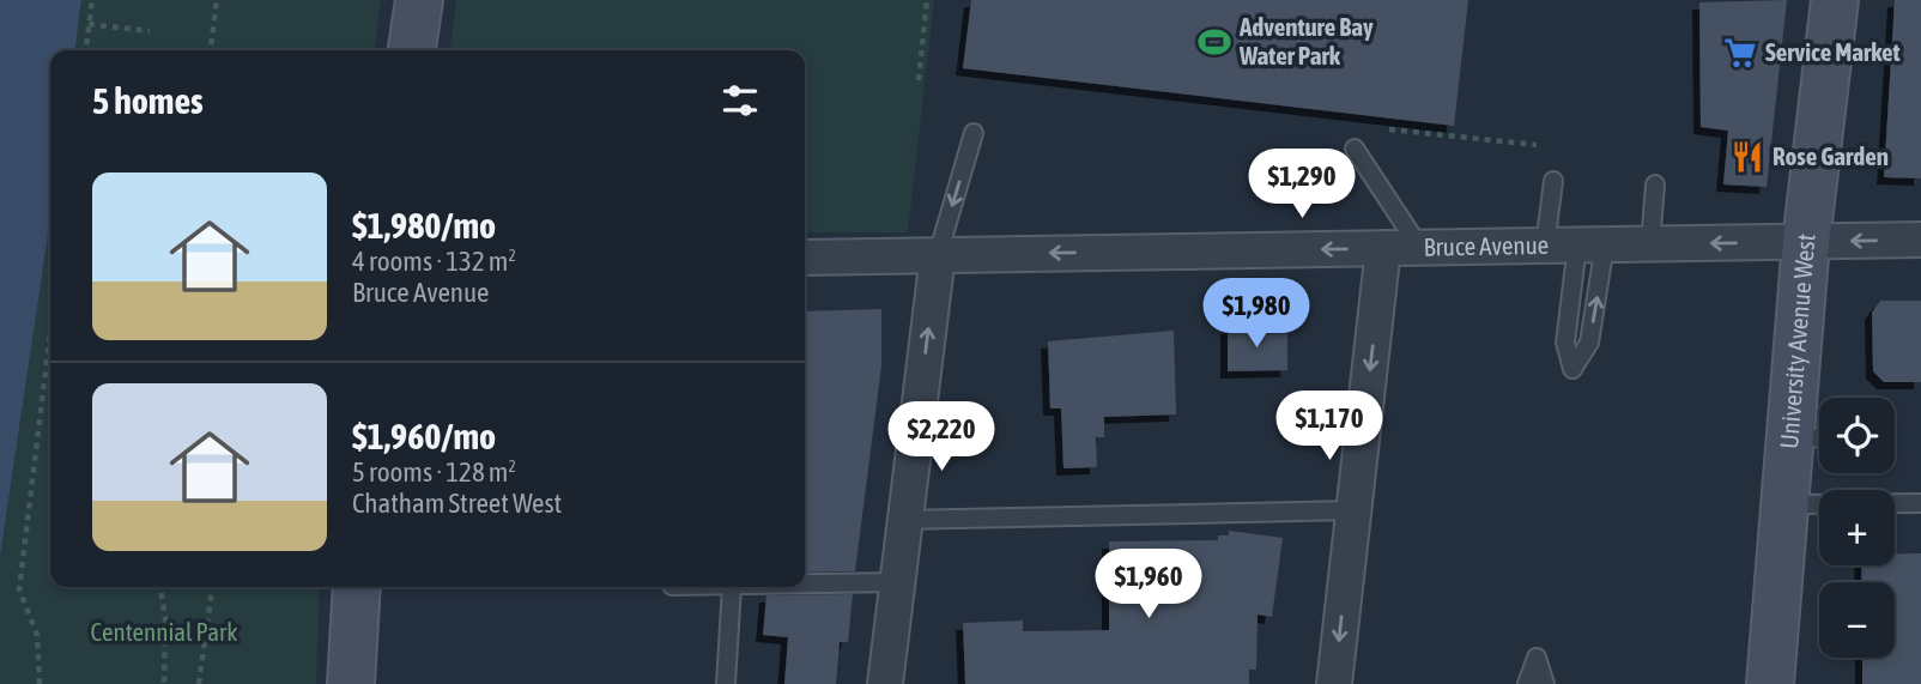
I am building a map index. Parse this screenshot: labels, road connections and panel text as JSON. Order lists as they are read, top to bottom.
{
  "streets": {
    "main road": ["University Avenue West"],
    "street": ["Bruce Avenue"]
  },
  "crossings": [
    ["Bruce Avenue", "University Avenue West"]
  ],
  "one_way": ["Bruce Avenue"],
  "parks": ["Centennial Park"],
  "places": {
    "sports": ["Adventure Bay Water Park"],
    "supermarket": ["Service Market"],
    "restaurant": ["Rose Garden"]
  },
  "page": {
    "heading": "5 homes",
    "price": [
      "$1,290",
      "$1,980",
      "$1,170",
      "$2,220",
      "$1,960"
    ],
    "list": [
      {
        "name": "$1,980/mo",
        "note": "4 rooms · 132 m² · Bruce Avenue"
      },
      {
        "name": "$1,960/mo",
        "note": "5 rooms · 128 m² · Chatham Street West"
      }
    ],
    "map_buttons": ["+", "−"]
  }
}
